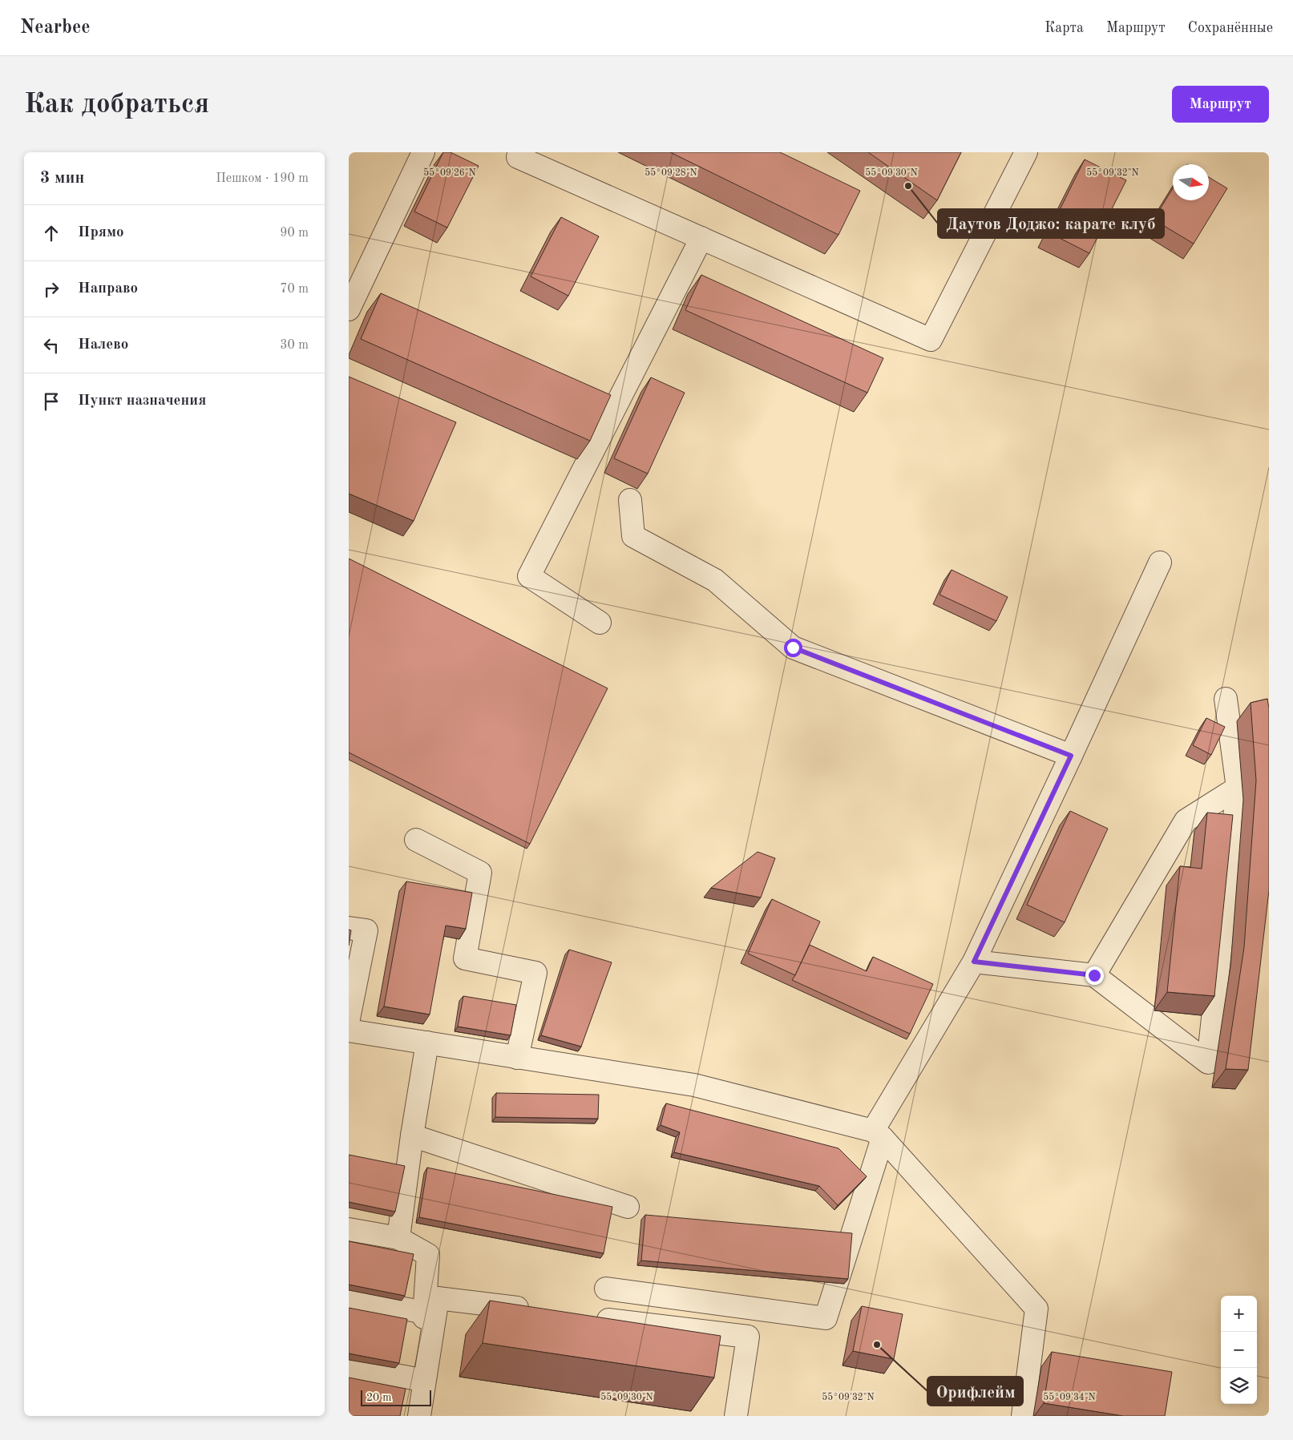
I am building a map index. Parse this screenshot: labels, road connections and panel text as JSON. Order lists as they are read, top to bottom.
{
  "places": ["Даутов Доджо: карате клуб", "Орифлейм"],
  "scale_bar": "20 m",
  "north": "right",
  "page": {
    "header": "Nearbee",
    "nav": ["Карта", "Маршрут", "Сохранённые"],
    "buttons": "Маршрут",
    "title": "Как добраться",
    "heading": ["3 мин", "Пешком · 190 m"],
    "list": [
      ["Прямо", "90 m"],
      ["Направо", "70 m"],
      ["Налево", "30 m"],
      "Пункт назначения"
    ],
    "map_buttons": ["+", "−"],
    "scale": "20 m"
  },
  "coordinates": [
    "55°09'26\"N",
    "55°09'28\"N",
    "55°09'30\"N",
    "55°09'32\"N",
    "55°09'34\"N"
  ]
}
